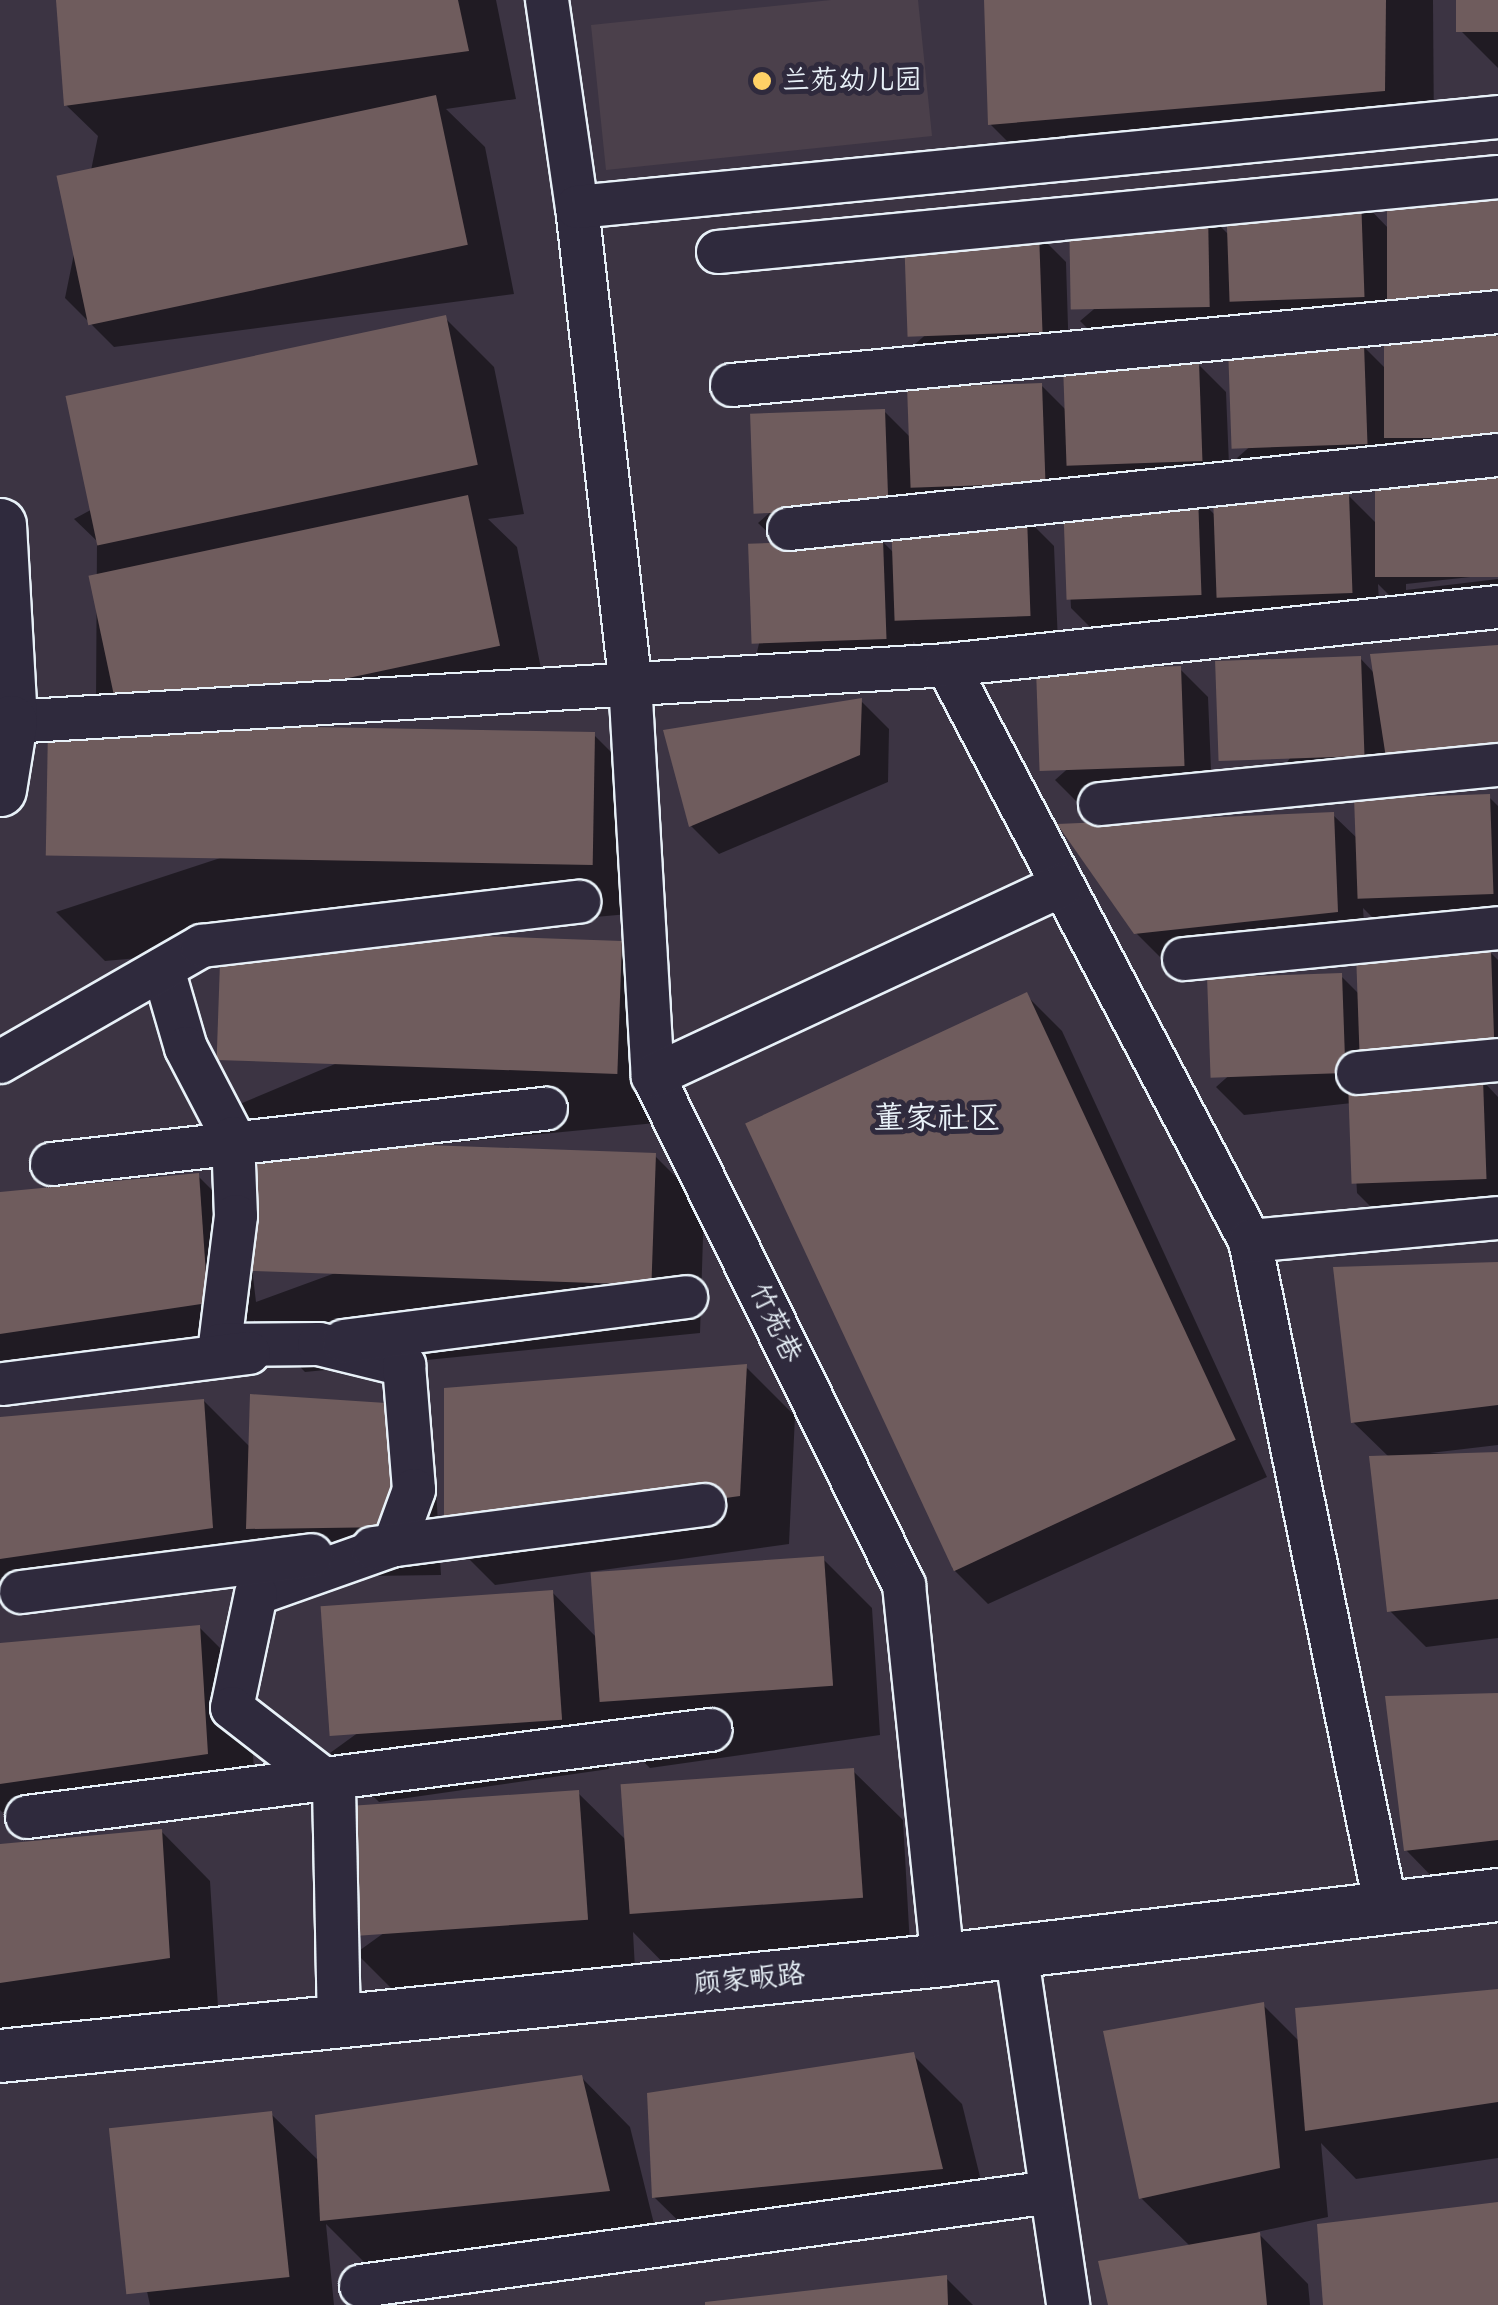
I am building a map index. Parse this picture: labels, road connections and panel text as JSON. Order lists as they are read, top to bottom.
{
  "streets": {
    "street": ["竹苑巷", "顾家畈路"]
  },
  "crossings": [
    ["竹苑巷", "顾家畈路"]
  ],
  "districts": ["董家社区"],
  "places": ["兰苑幼儿园"]
}
